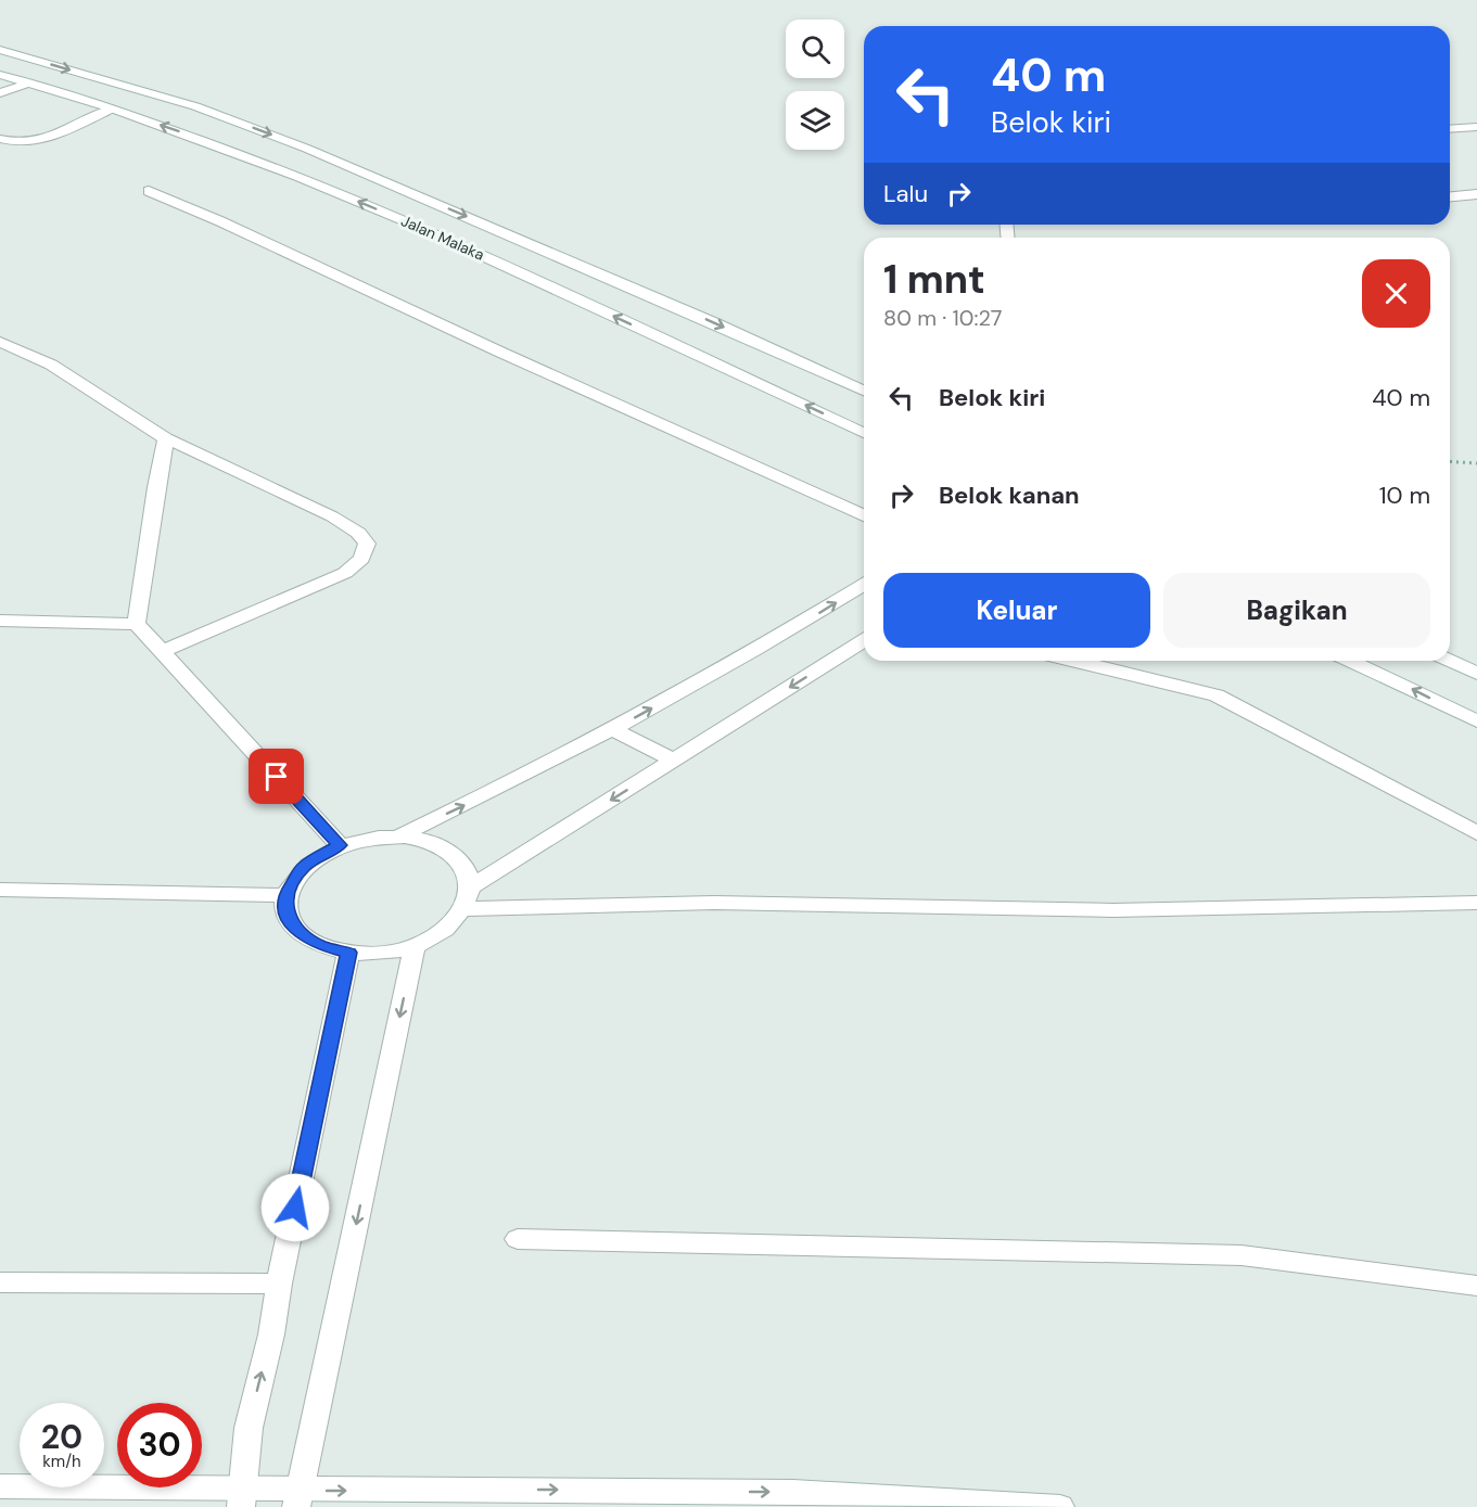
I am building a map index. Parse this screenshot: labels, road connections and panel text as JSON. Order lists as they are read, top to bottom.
{
  "streets": {
    "street": ["Jalan Malaka"]
  },
  "page": {
    "turn": ["40 m", "Belok kiri"],
    "then": "Lalu",
    "heading": ["1 mnt", "80 m · 10:27"],
    "list": [
      {
        "name": "Belok kiri",
        "value": "40 m"
      },
      {
        "name": "Belok kanan",
        "value": "10 m"
      }
    ],
    "buttons": ["Keluar", "Bagikan"],
    "speed": "20 km/h",
    "limit": "30"
  }
}
